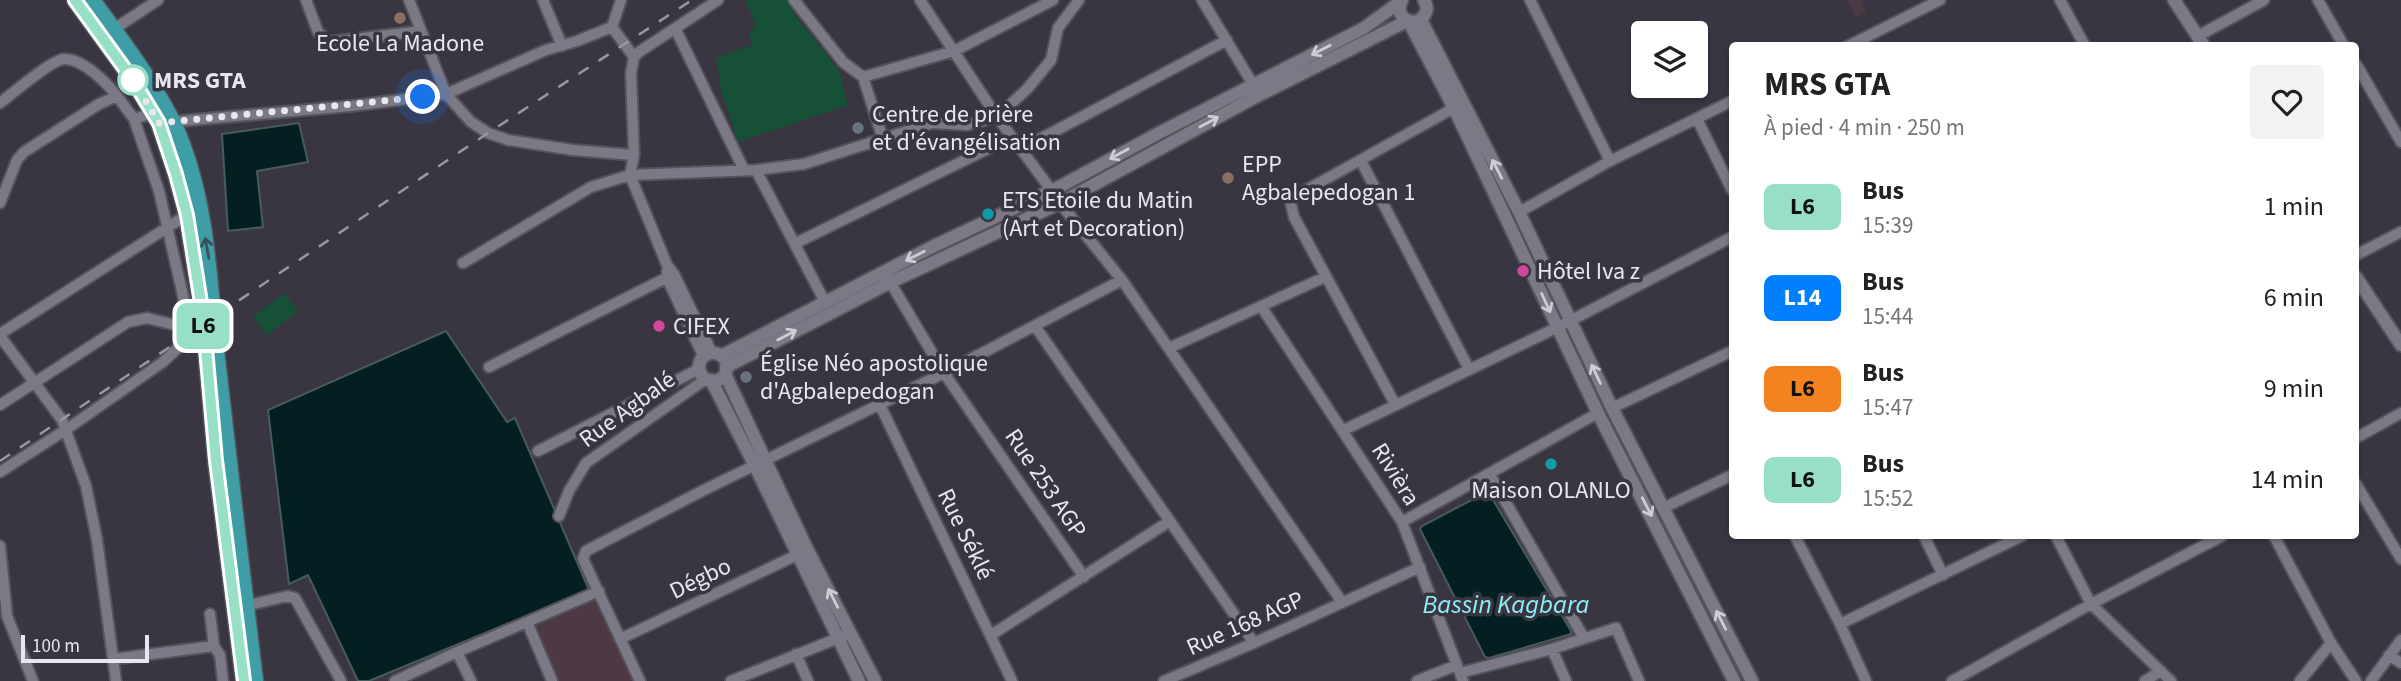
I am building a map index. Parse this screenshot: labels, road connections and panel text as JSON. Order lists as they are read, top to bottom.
{
  "streets": {
    "street": [
      "Rue Agbalé",
      "Rivièra",
      "Rue 253 AGP",
      "Rue Séklé",
      "Dégbo",
      "Rue 168 AGP"
    ]
  },
  "crossings": [
    ["Rivièra", "Rue 168 AGP"]
  ],
  "water": ["Bassin Kagbara"],
  "places": [
    "Ecole La Madone",
    "MRS GTA",
    "Centre de prière et d'évangélisation",
    "EPP Agbalepedogan 1",
    "ETS Etoile du Matin (Art et Decoration)",
    "Hôtel Iva z",
    "CIFEX",
    "Église Néo apostolique d'Agbalepedogan",
    "Maison OLANLO"
  ],
  "lines": ["bus line L6"],
  "scale_bar": "100 m",
  "page": {
    "on_map": "L6",
    "heading": ["MRS GTA", "À pied · 4 min · 250 m"],
    "list": [
      {
        "mark": "L6",
        "name": "Bus",
        "note": "15:39",
        "value": "1 min"
      },
      {
        "mark": "L14",
        "name": "Bus",
        "note": "15:44",
        "value": "6 min"
      },
      {
        "mark": "L6",
        "name": "Bus",
        "note": "15:47",
        "value": "9 min"
      },
      {
        "mark": "L6",
        "name": "Bus",
        "note": "15:52",
        "value": "14 min"
      }
    ],
    "scale": "100 m"
  }
}
